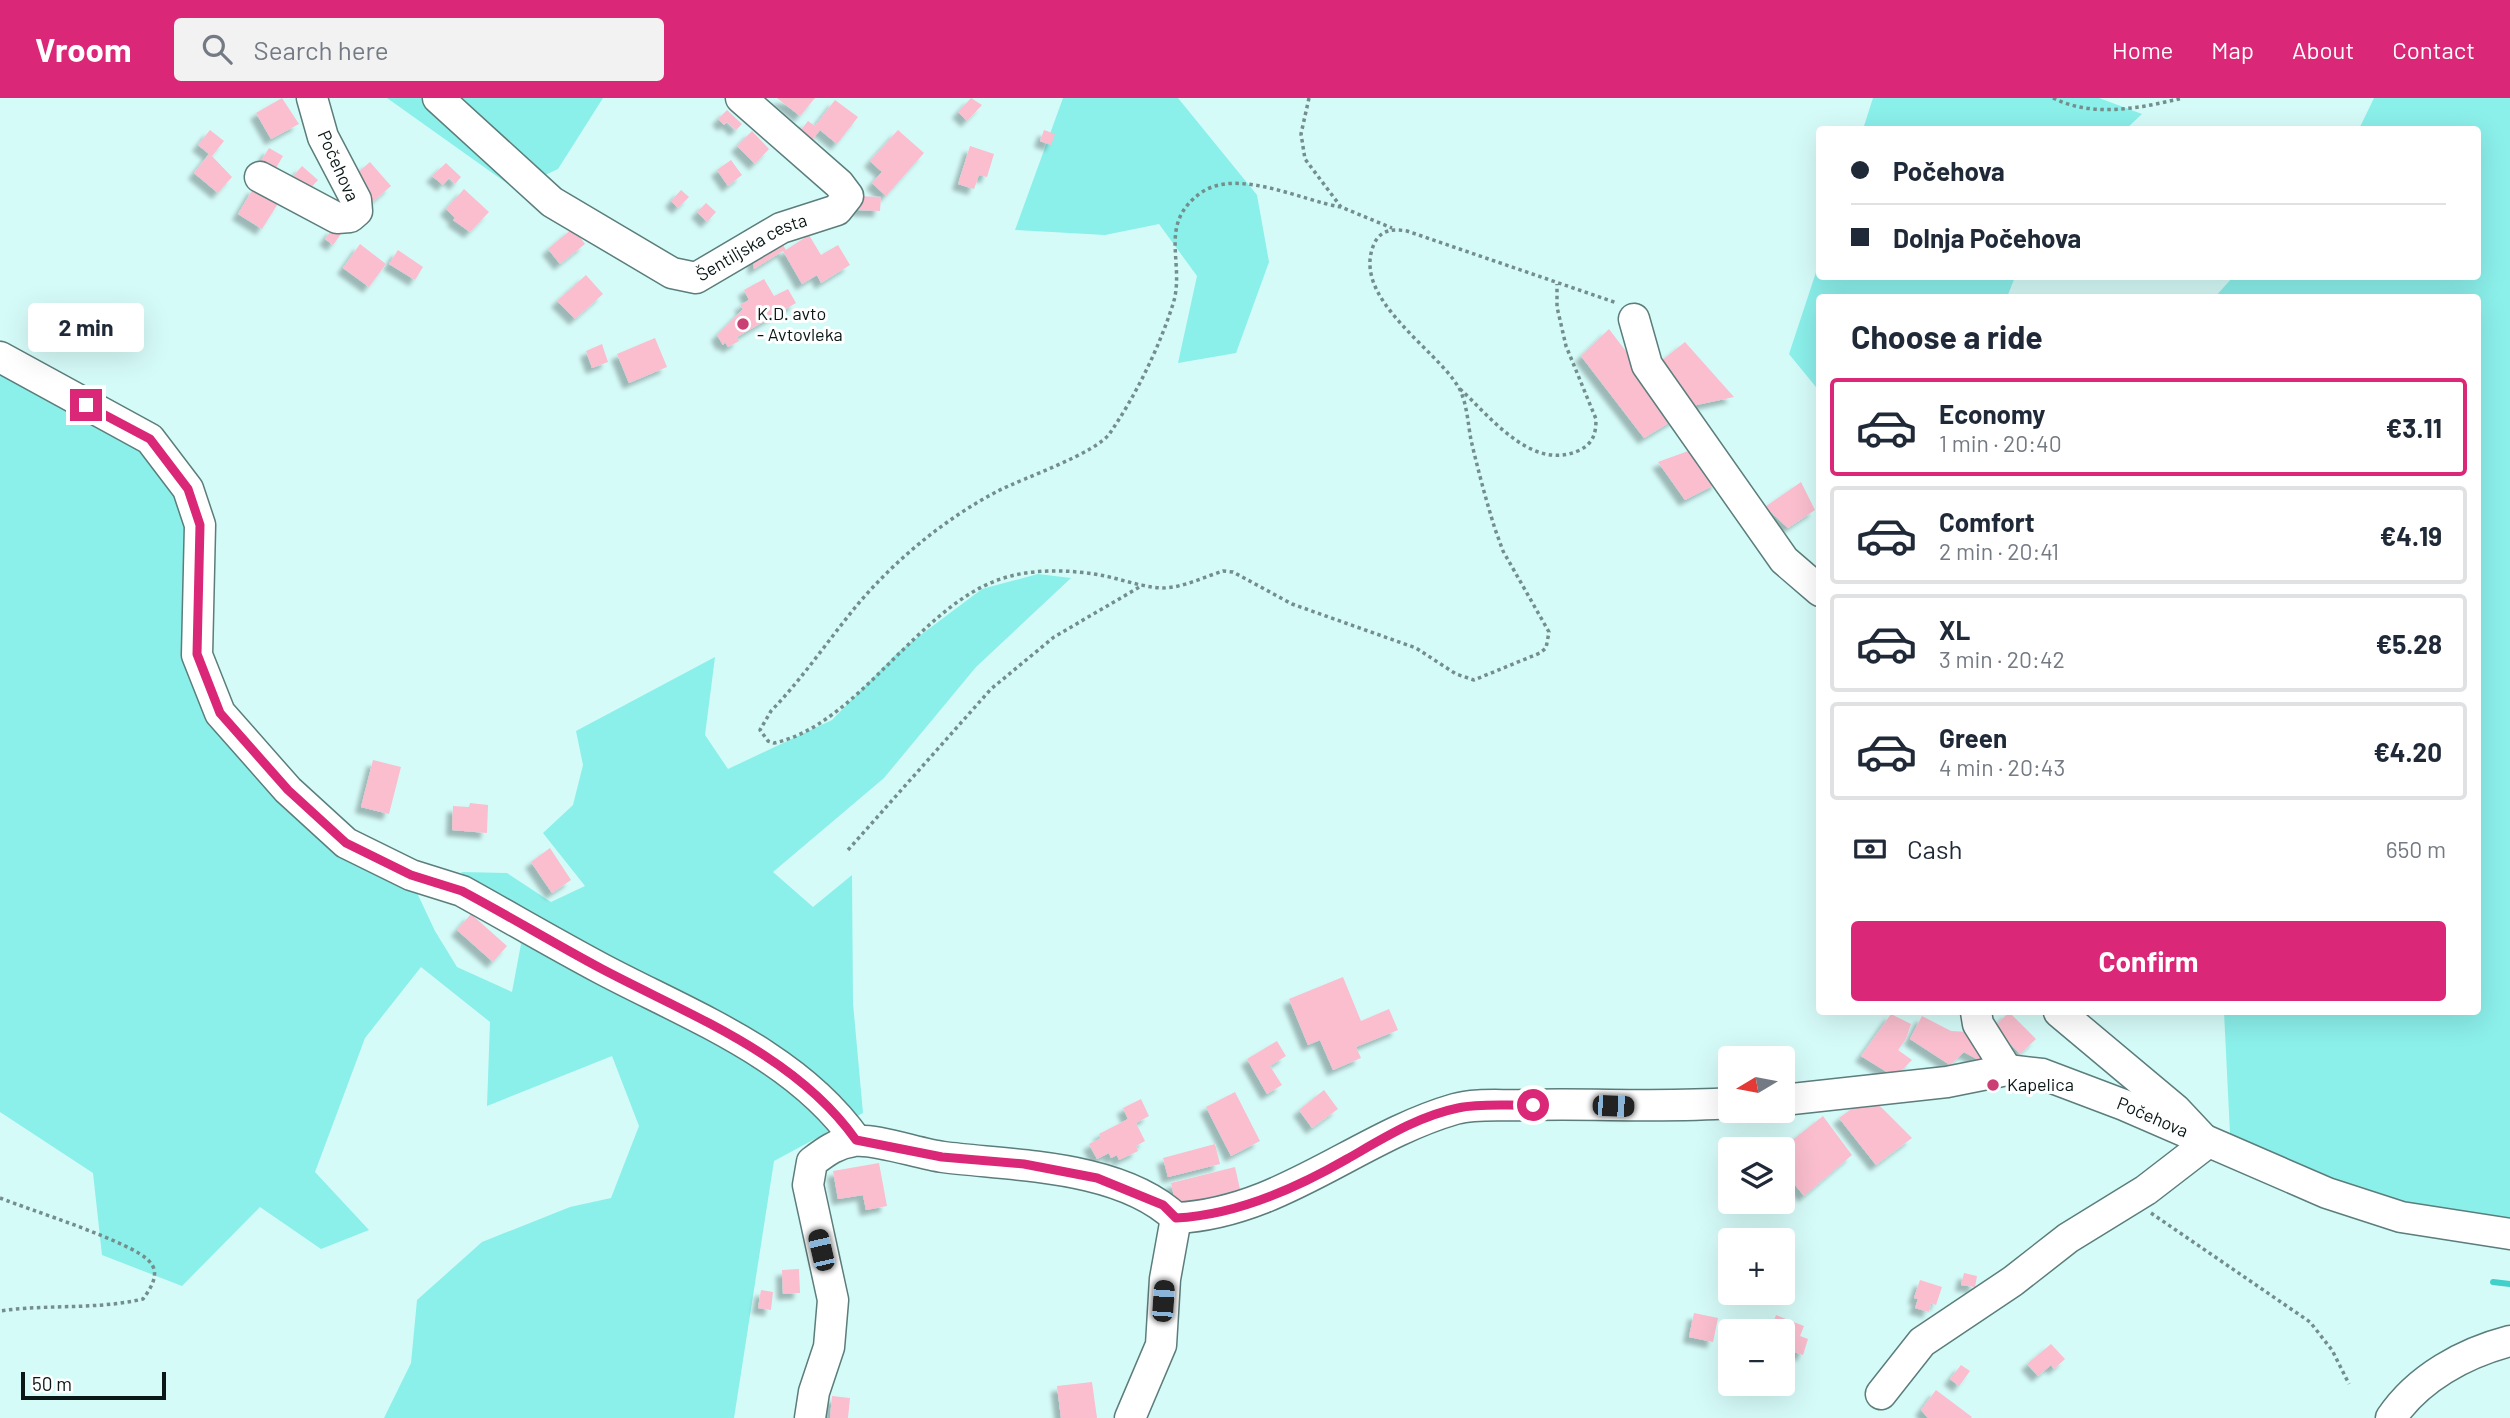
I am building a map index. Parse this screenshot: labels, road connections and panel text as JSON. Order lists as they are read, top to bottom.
{
  "streets": {
    "street": ["Počehova", "Šentiljska cesta"]
  },
  "places": ["K.D. avto - Avtovleka", "Kapelica"],
  "scale_bar": "50 m",
  "north": "left",
  "page": {
    "header": "Vroom",
    "search": "Search here",
    "nav": [
      "Home",
      "Map",
      "About",
      "Contact"
    ],
    "banner": ["Počehova", "Dolnja Počehova"],
    "heading": "Choose a ride",
    "bubble": "2 min",
    "list": [
      {
        "name": "Economy",
        "note": "1 min · 20:40",
        "value": "€3.11"
      },
      {
        "name": "Comfort",
        "note": "2 min · 20:41",
        "value": "€4.19"
      },
      {
        "name": "XL",
        "note": "3 min · 20:42",
        "value": "€5.28"
      },
      {
        "name": "Green",
        "note": "4 min · 20:43",
        "value": "€4.20"
      }
    ],
    "pay": ["Cash", "650 m"],
    "buttons": "Confirm",
    "map_buttons": ["+", "−"],
    "scale": "50 m"
  }
}
